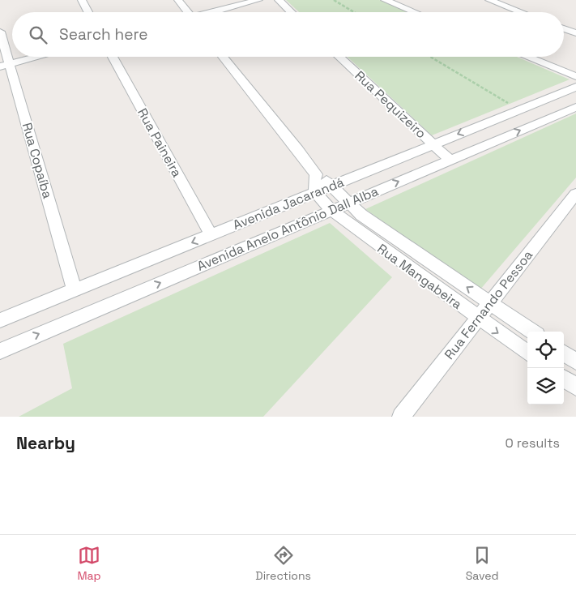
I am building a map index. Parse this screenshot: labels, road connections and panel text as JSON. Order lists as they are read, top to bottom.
{
  "streets": {
    "street": [
      "Rua Pequizeiro",
      "Rua Paineira",
      "Rua Copaíba",
      "Avenida Jacarandá",
      "Avenida Anelo Antônio Dall Alba",
      "Rua Mangabeira",
      "Rua Fernando Pessoa"
    ]
  },
  "crossings": [
    ["Rua Pequizeiro", "Avenida Jacarandá"],
    ["Rua Pequizeiro", "Avenida Anelo Antônio Dall Alba"],
    ["Rua Paineira", "Avenida Jacarandá"],
    ["Rua Copaíba", "Avenida Jacarandá"],
    ["Avenida Jacarandá", "Rua Mangabeira"],
    ["Avenida Anelo Antônio Dall Alba", "Rua Mangabeira"],
    ["Rua Mangabeira", "Rua Fernando Pessoa"]
  ],
  "one_way": ["Avenida Jacarandá", "Avenida Anelo Antônio Dall Alba"],
  "page": {
    "search": "Search here",
    "heading": ["Nearby", "0 results"],
    "nav": ["Map", "Directions", "Saved"]
  }
}
